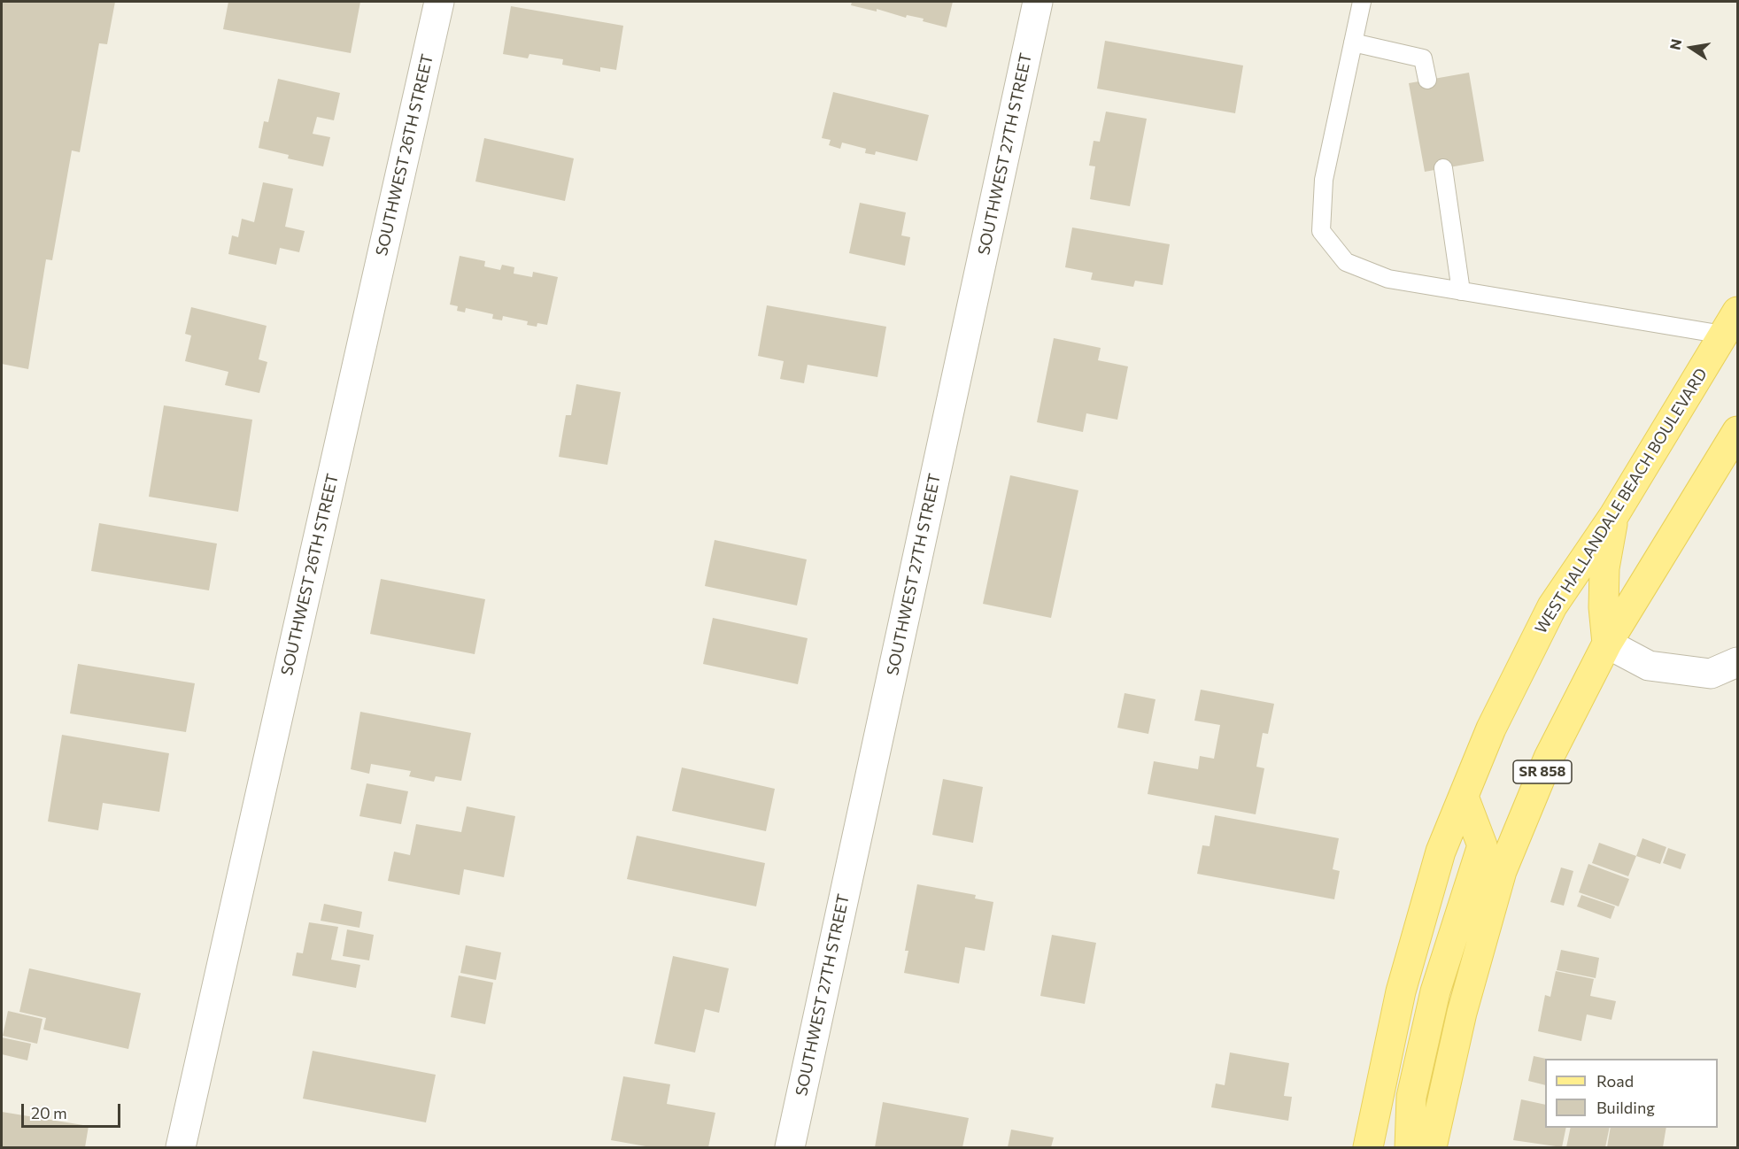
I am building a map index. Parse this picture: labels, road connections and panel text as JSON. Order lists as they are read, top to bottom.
{
  "streets": {
    "main road": ["WEST HALLANDALE BEACH BOULEVARD", "SR 858"],
    "street": ["SOUTHWEST 27TH STREET", "SOUTHWEST 26TH STREET"]
  },
  "legend": ["Road", "Building"],
  "scale_bar": "20 m",
  "north": "left"
}
